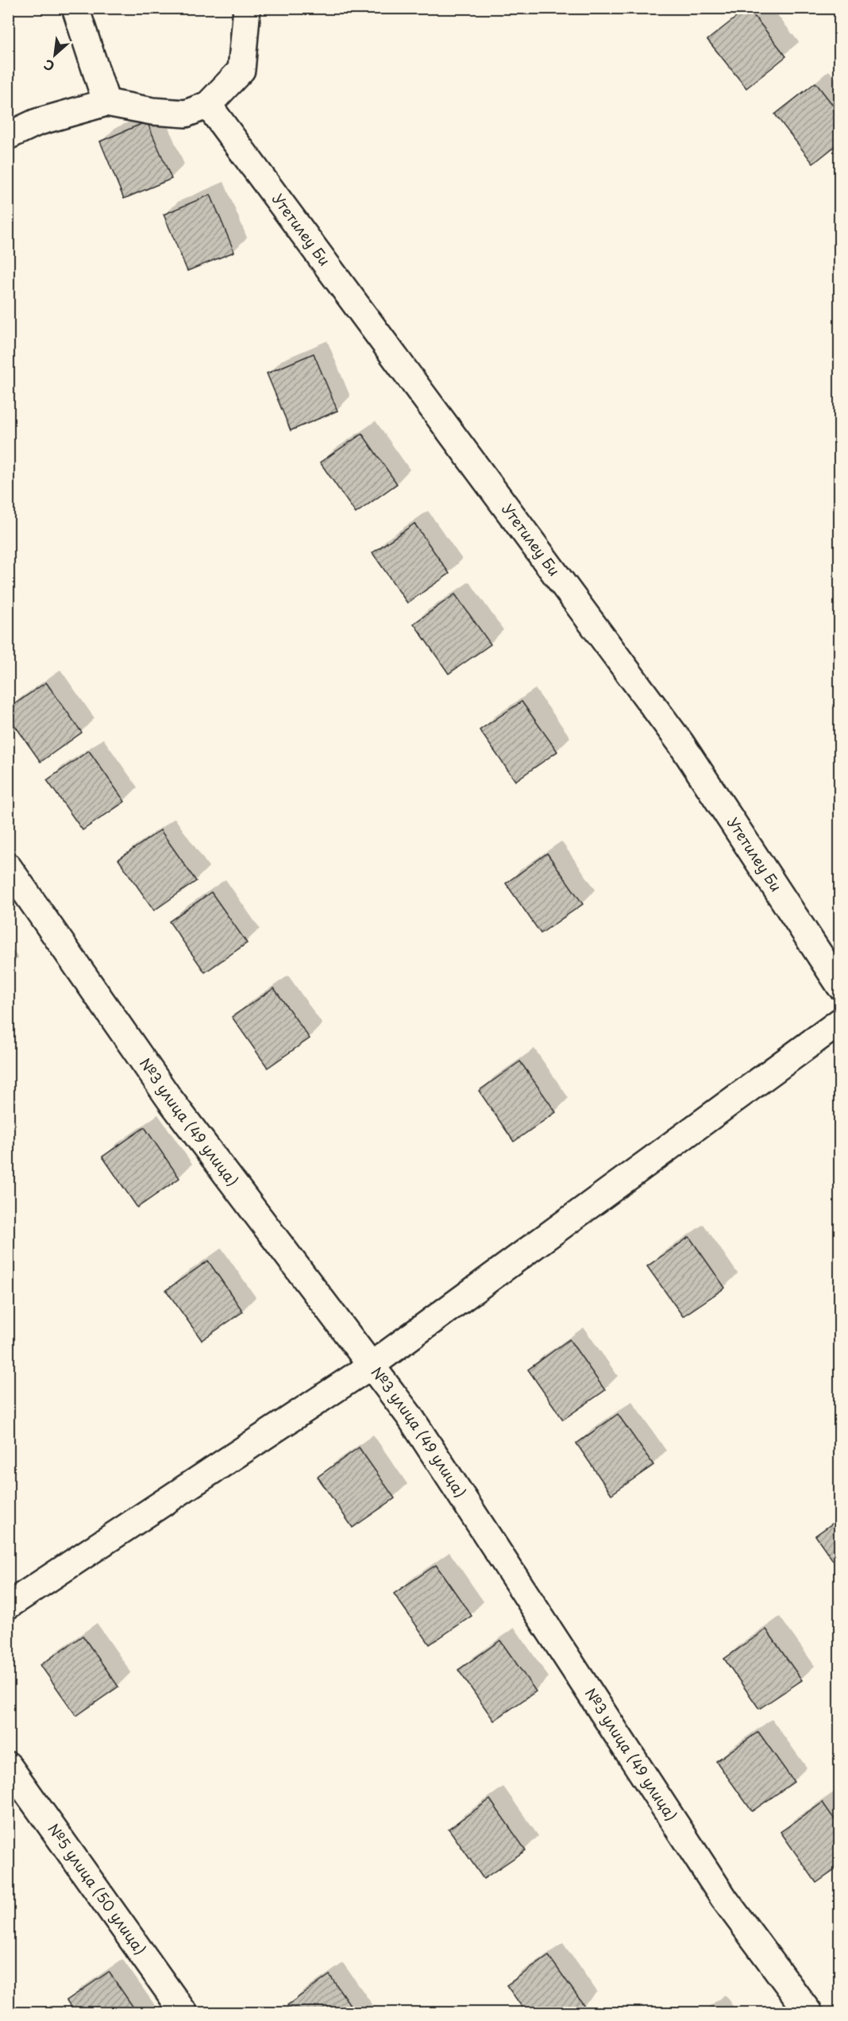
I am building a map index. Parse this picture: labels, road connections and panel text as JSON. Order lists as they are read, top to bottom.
{
  "streets": {
    "street": ["Утетилеу Би", "№3 улица (49 улица)", "№5 улица (50 улица)"]
  },
  "north": "bottom left"
}
